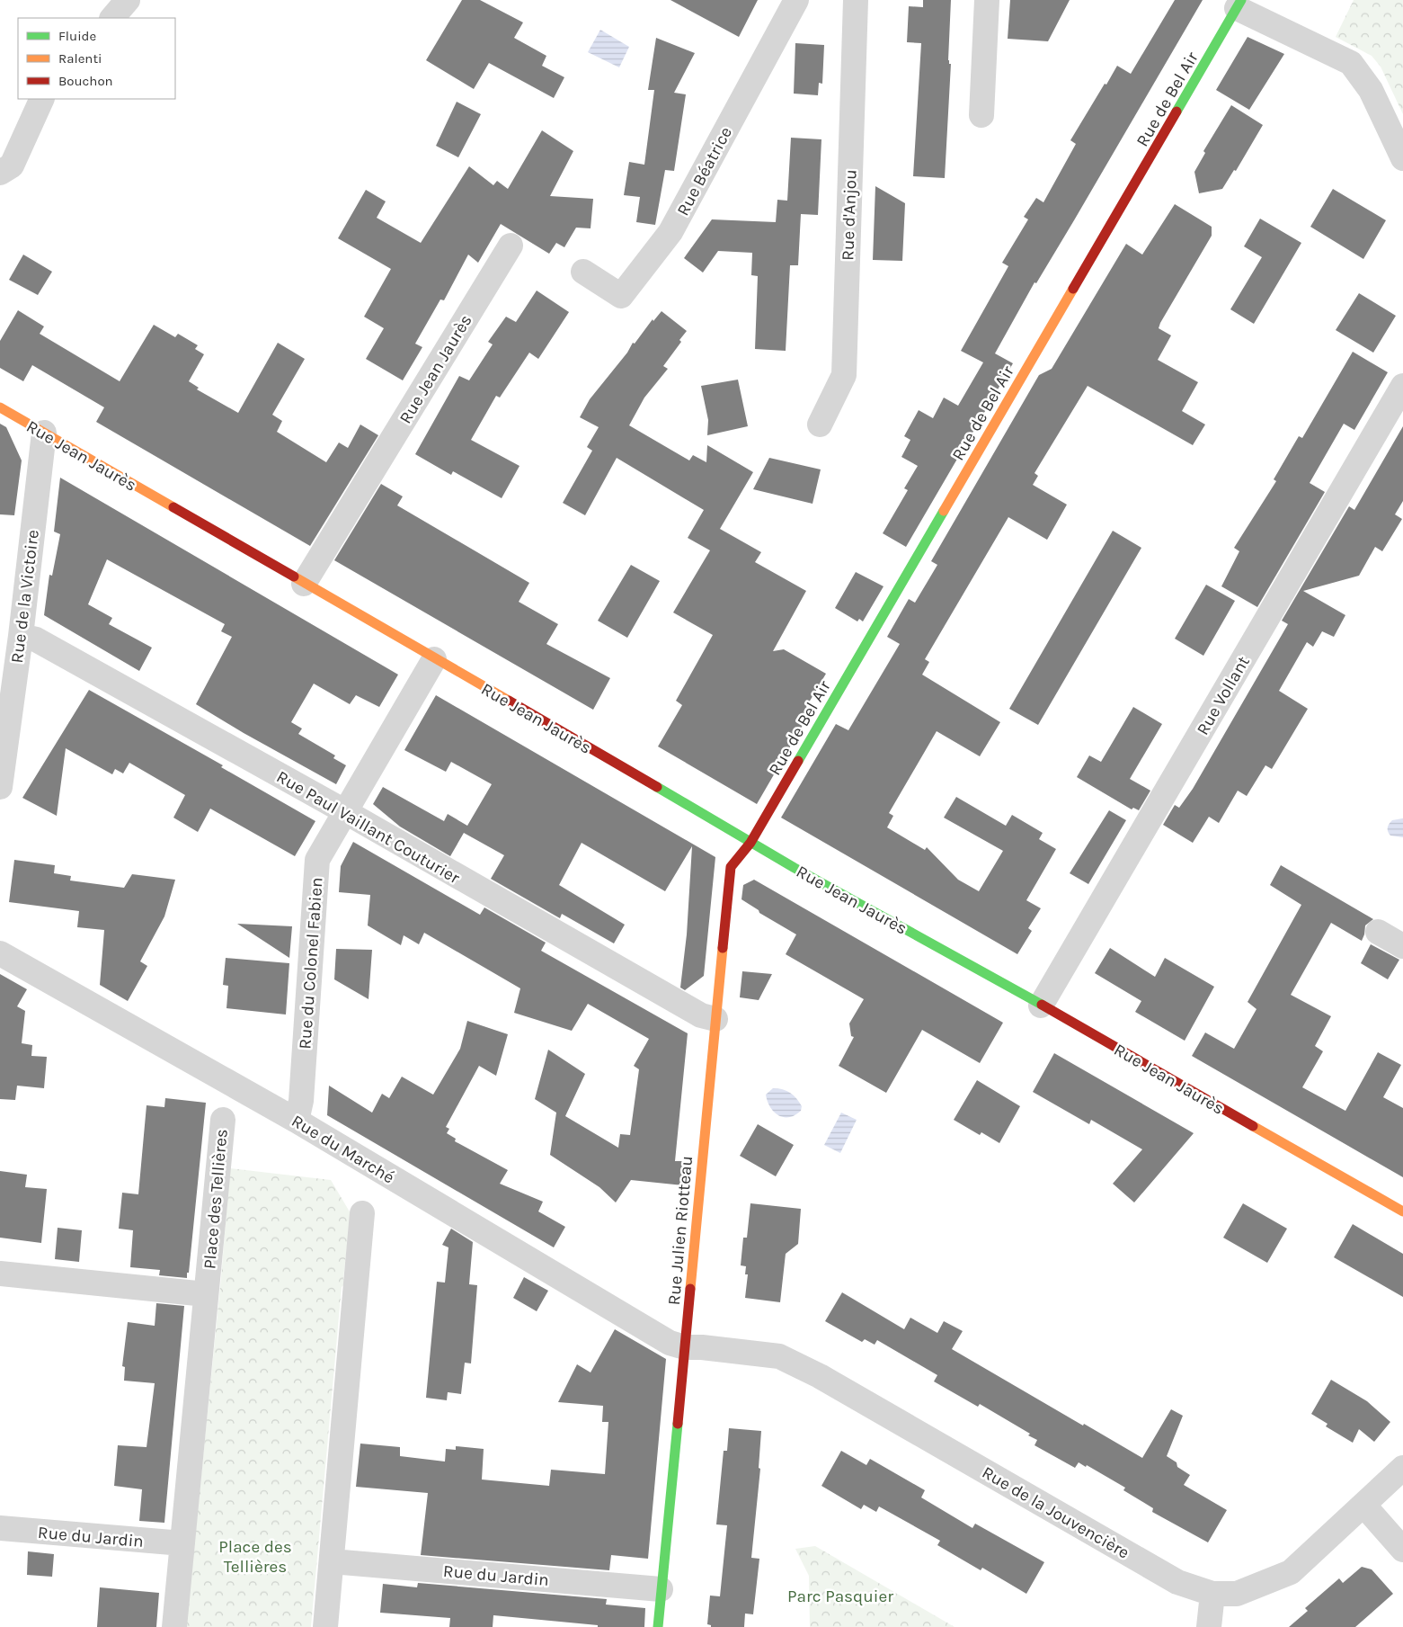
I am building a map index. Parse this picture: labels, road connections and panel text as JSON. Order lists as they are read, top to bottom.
{
  "streets": {
    "street": [
      "Rue de Bel Air",
      "Rue Béatrice",
      "Rue d'Anjou",
      "Rue Jean Jaurès",
      "Rue de la Victoire",
      "Rue Vollant",
      "Rue Paul Vaillant Couturier",
      "Rue du Colonel Fabien",
      "Rue du Marché",
      "Place des Tellières",
      "Rue Julien Riotteau",
      "Rue de la Jouvencière",
      "Rue du Jardin"
    ]
  },
  "crossings": [
    ["Rue de Bel Air", "Rue Jean Jaurès"],
    ["Rue de Bel Air", "Rue Julien Riotteau"],
    ["Rue Jean Jaurès", "Rue de la Victoire"],
    ["Rue Jean Jaurès", "Rue Vollant"],
    ["Rue Jean Jaurès", "Rue du Colonel Fabien"],
    ["Rue Jean Jaurès", "Rue Julien Riotteau"],
    ["Rue de la Victoire", "Rue Paul Vaillant Couturier"],
    ["Rue Paul Vaillant Couturier", "Rue du Colonel Fabien"],
    ["Rue Paul Vaillant Couturier", "Rue Julien Riotteau"],
    ["Rue du Colonel Fabien", "Rue du Marché"],
    ["Rue du Marché", "Rue Julien Riotteau"],
    ["Rue du Marché", "Rue de la Jouvencière"],
    ["Place des Tellières", "Rue du Jardin"],
    ["Rue Julien Riotteau", "Rue de la Jouvencière"],
    ["Rue Julien Riotteau", "Rue du Jardin"]
  ],
  "parks": ["Place des Tellières", "Parc Pasquier"],
  "legend": ["Fluide", "Ralenti", "Bouchon"]
}
